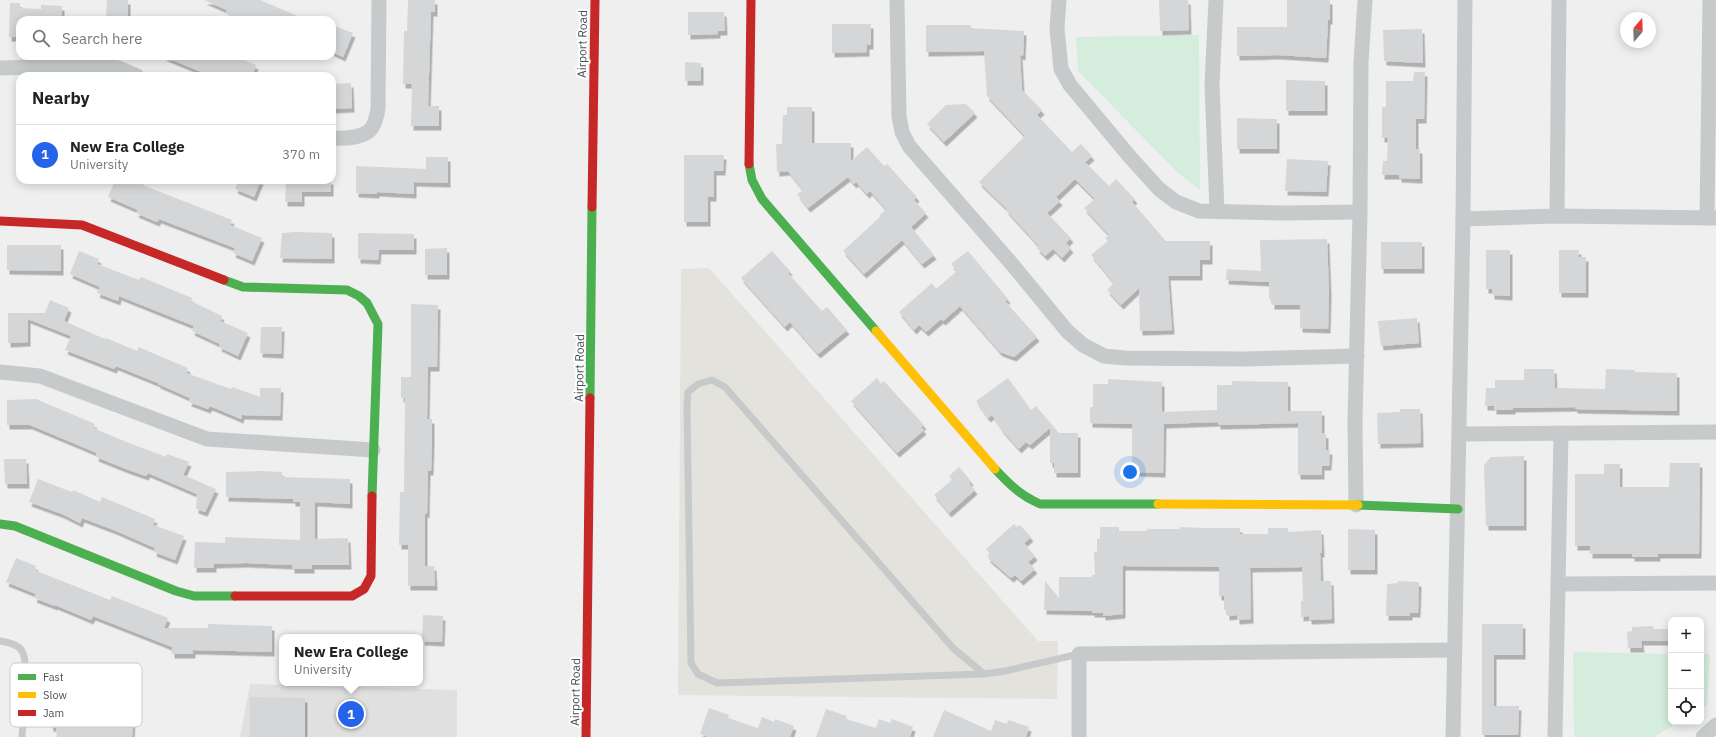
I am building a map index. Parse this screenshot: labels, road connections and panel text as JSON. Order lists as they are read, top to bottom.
{
  "streets": {
    "street": ["Airport Road"]
  },
  "legend": ["Fast", "Slow", "Jam"],
  "north": "top",
  "page": {
    "search": "Search here",
    "heading": "Nearby",
    "list": [
      {
        "mark": "1",
        "name": "New Era College",
        "note": "University",
        "value": "370 m"
      }
    ],
    "map_buttons": ["+", "−"],
    "popup": ["New Era College", "University"],
    "pins": "1"
  }
}
